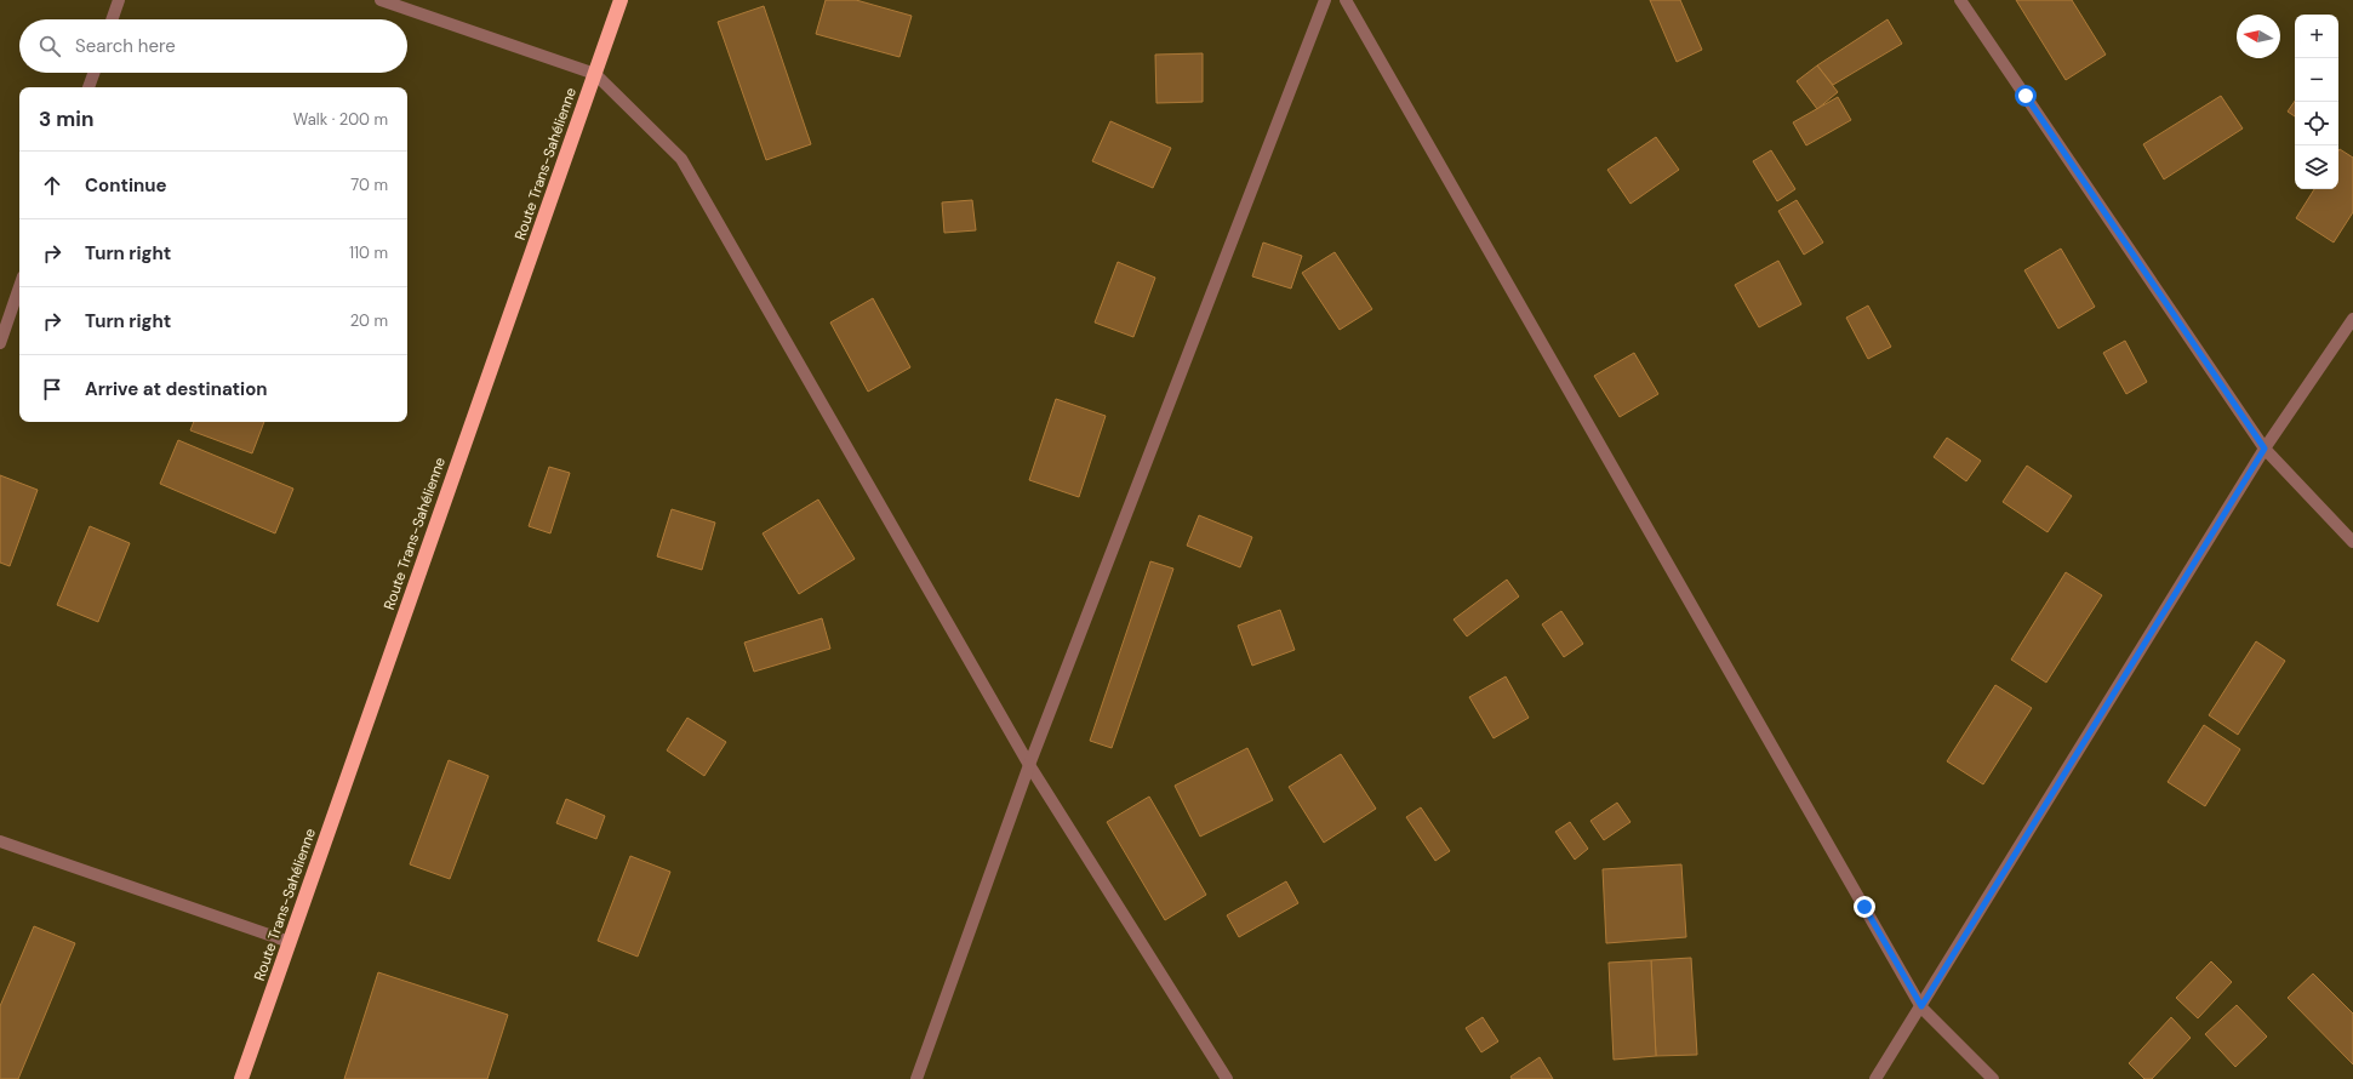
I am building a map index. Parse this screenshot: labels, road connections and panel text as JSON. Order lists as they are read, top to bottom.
{
  "streets": {
    "highway": ["Route Trans-Sahélienne"]
  },
  "north": "left",
  "page": {
    "map_buttons": ["+", "−"],
    "search": "Search here",
    "heading": ["3 min", "Walk · 200 m"],
    "list": [
      ["Continue", "70 m"],
      ["Turn right", "110 m"],
      ["Turn right", "20 m"],
      "Arrive at destination"
    ]
  }
}
